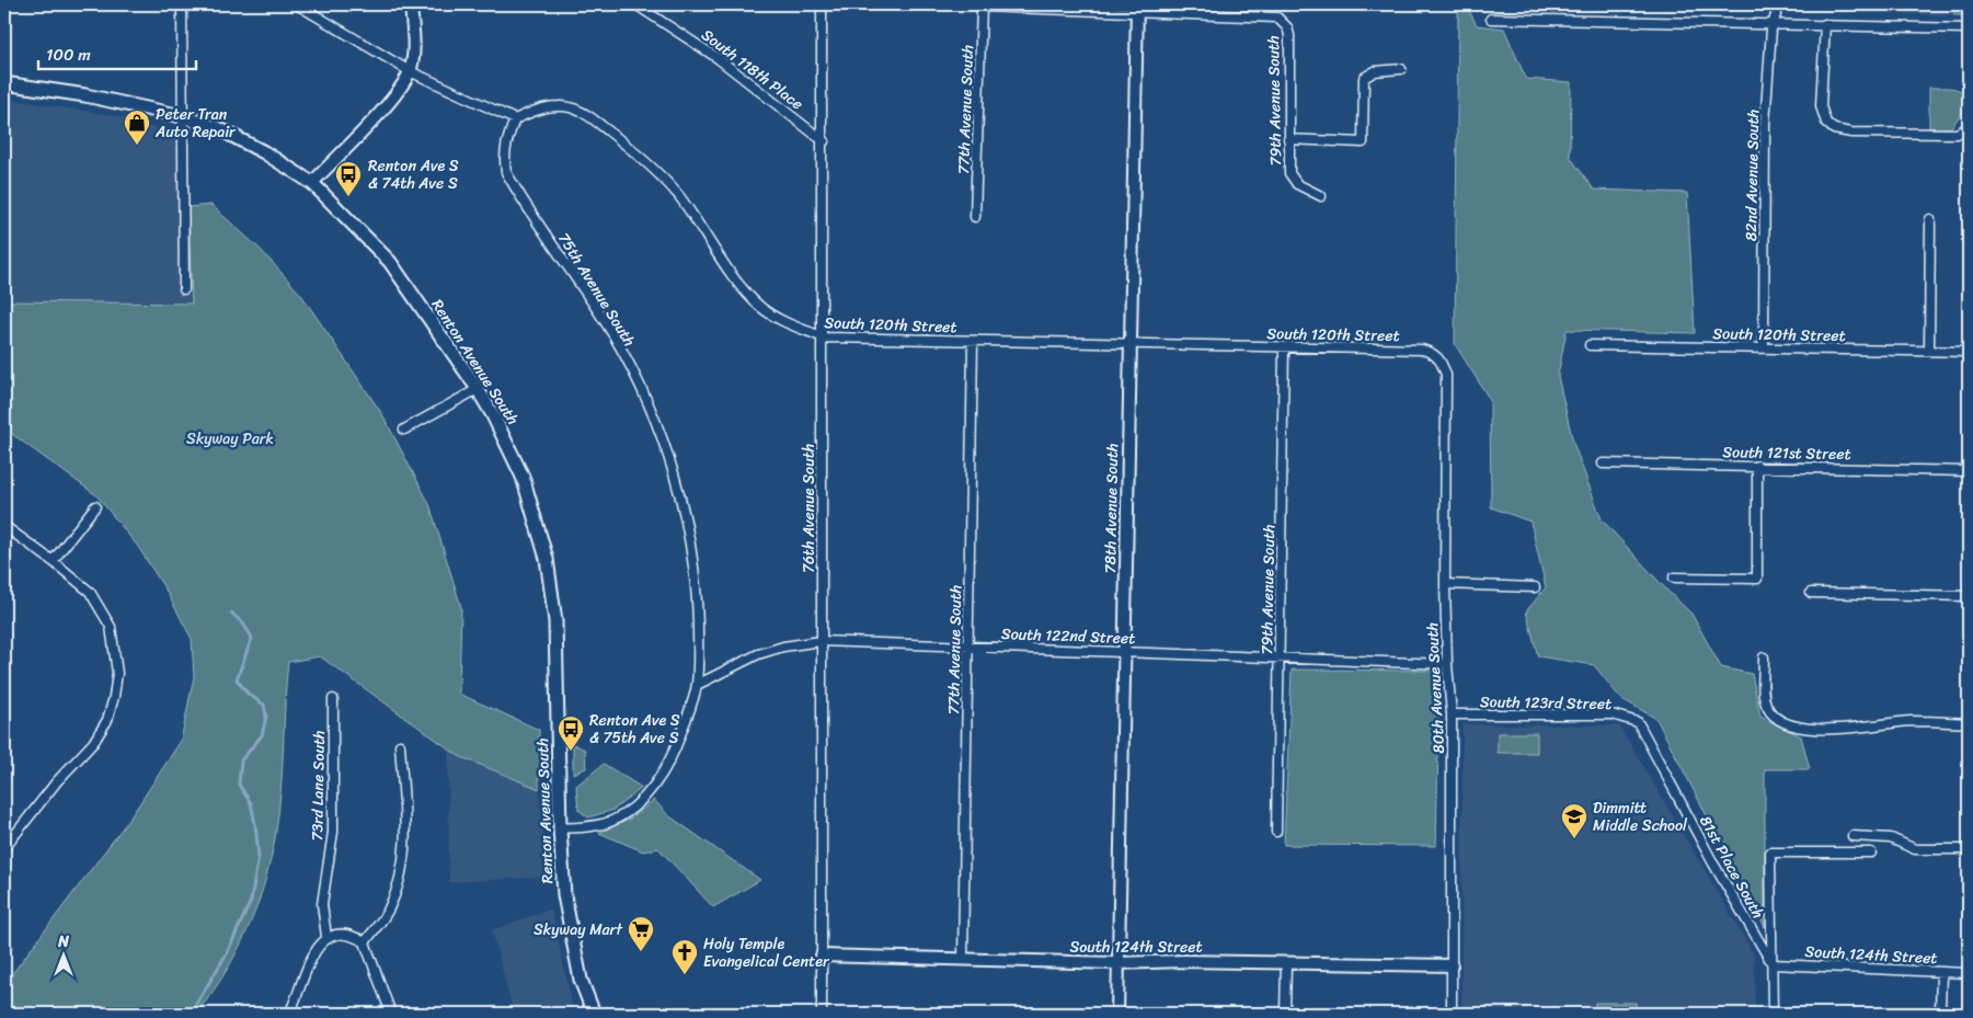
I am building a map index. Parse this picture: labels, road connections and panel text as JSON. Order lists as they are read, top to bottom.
{
  "streets": {
    "main road": ["Renton Avenue South"],
    "street": [
      "South 118th Place",
      "79th Avenue South",
      "77th Avenue South",
      "82nd Avenue South",
      "75th Avenue South",
      "South 120th Street",
      "South 121st Street",
      "76th Avenue South",
      "78th Avenue South",
      "South 122nd Street",
      "80th Avenue South",
      "South 123rd Street",
      "73rd Lane South",
      "81st Place South",
      "South 124th Street"
    ]
  },
  "crossings": [
    ["South 118th Place", "76th Avenue South"],
    ["79th Avenue South", "South 120th Street"],
    ["79th Avenue South", "78th Avenue South"],
    ["79th Avenue South", "South 122nd Street"],
    ["77th Avenue South", "South 120th Street"],
    ["77th Avenue South", "South 122nd Street"],
    ["77th Avenue South", "South 124th Street"],
    ["82nd Avenue South", "South 120th Street"],
    ["75th Avenue South", "South 120th Street"],
    ["75th Avenue South", "Renton Avenue South"],
    ["75th Avenue South", "South 122nd Street"],
    ["South 120th Street", "76th Avenue South"],
    ["South 120th Street", "78th Avenue South"],
    ["South 120th Street", "80th Avenue South"],
    ["76th Avenue South", "South 122nd Street"],
    ["76th Avenue South", "South 124th Street"],
    ["78th Avenue South", "South 122nd Street"],
    ["78th Avenue South", "South 124th Street"],
    ["South 122nd Street", "80th Avenue South"],
    ["80th Avenue South", "South 123rd Street"],
    ["80th Avenue South", "South 124th Street"],
    ["South 123rd Street", "81st Place South"],
    ["81st Place South", "South 124th Street"]
  ],
  "parks": ["Skyway Park"],
  "places": {
    "shop": ["Peter Tran Auto Repair"],
    "bus stop": ["Renton Ave S & 74th Ave S", "Renton Ave S & 75th Ave S"],
    "school or university": ["Dimmitt Middle School"],
    "supermarket": ["Skyway Mart"],
    "church": ["Holy Temple Evangelical Center"]
  },
  "scale_bar": "100 m",
  "north": "top"
}
